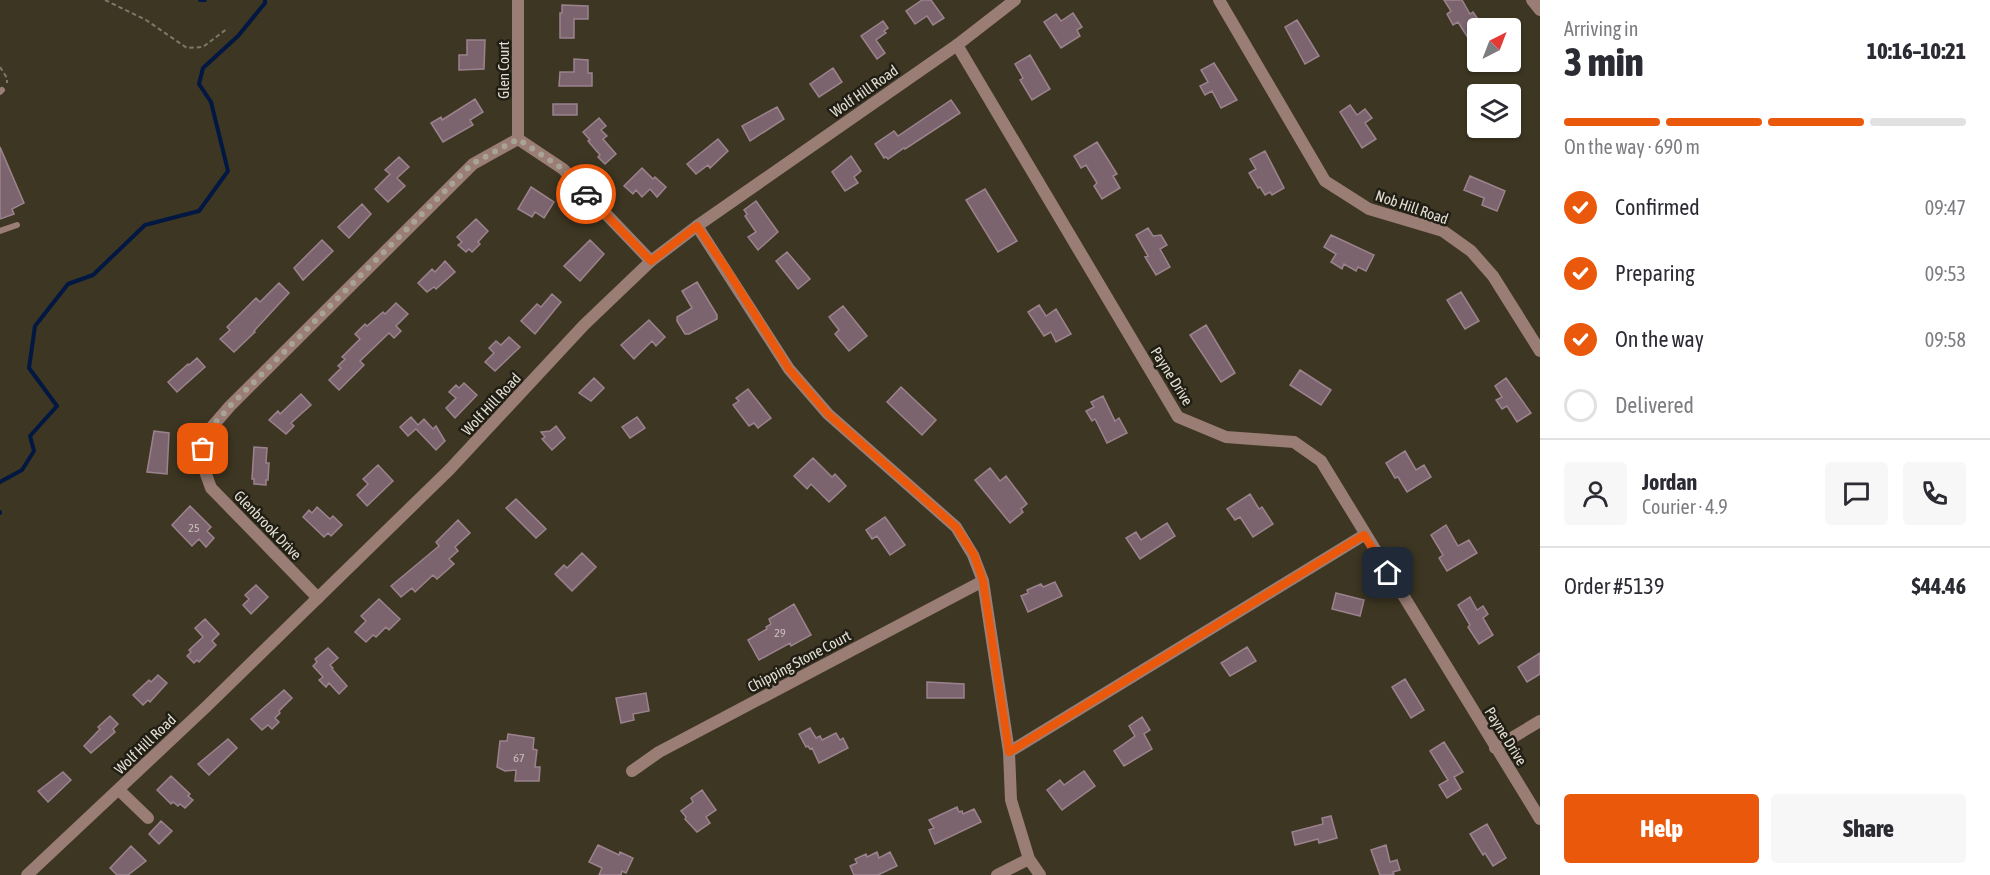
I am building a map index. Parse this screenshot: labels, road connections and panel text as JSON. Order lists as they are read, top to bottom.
{
  "streets": {
    "street": [
      "Glen Court",
      "Wolf Hill Road",
      "Nob Hill Road",
      "Payne Drive",
      "Glenbrook Drive",
      "Chipping Stone Court"
    ]
  },
  "crossings": [
    ["Glen Court", "Glenbrook Drive"],
    ["Wolf Hill Road", "Payne Drive"],
    ["Wolf Hill Road", "Glenbrook Drive"]
  ],
  "house_numbers": ["25", "29", "67"],
  "north": "top right",
  "page": {
    "heading": ["3 min", "Arriving in", "10:16–10:21"],
    "panel": [
      "Jordan",
      "Courier · 4.9",
      "Order #5139",
      "$44.46"
    ],
    "bar": "On the way · 690 m",
    "list": [
      ["Confirmed", "09:47"],
      ["Preparing", "09:53"],
      ["On the way", "09:58"],
      "Delivered"
    ],
    "buttons": ["Help", "Share"]
  }
}
